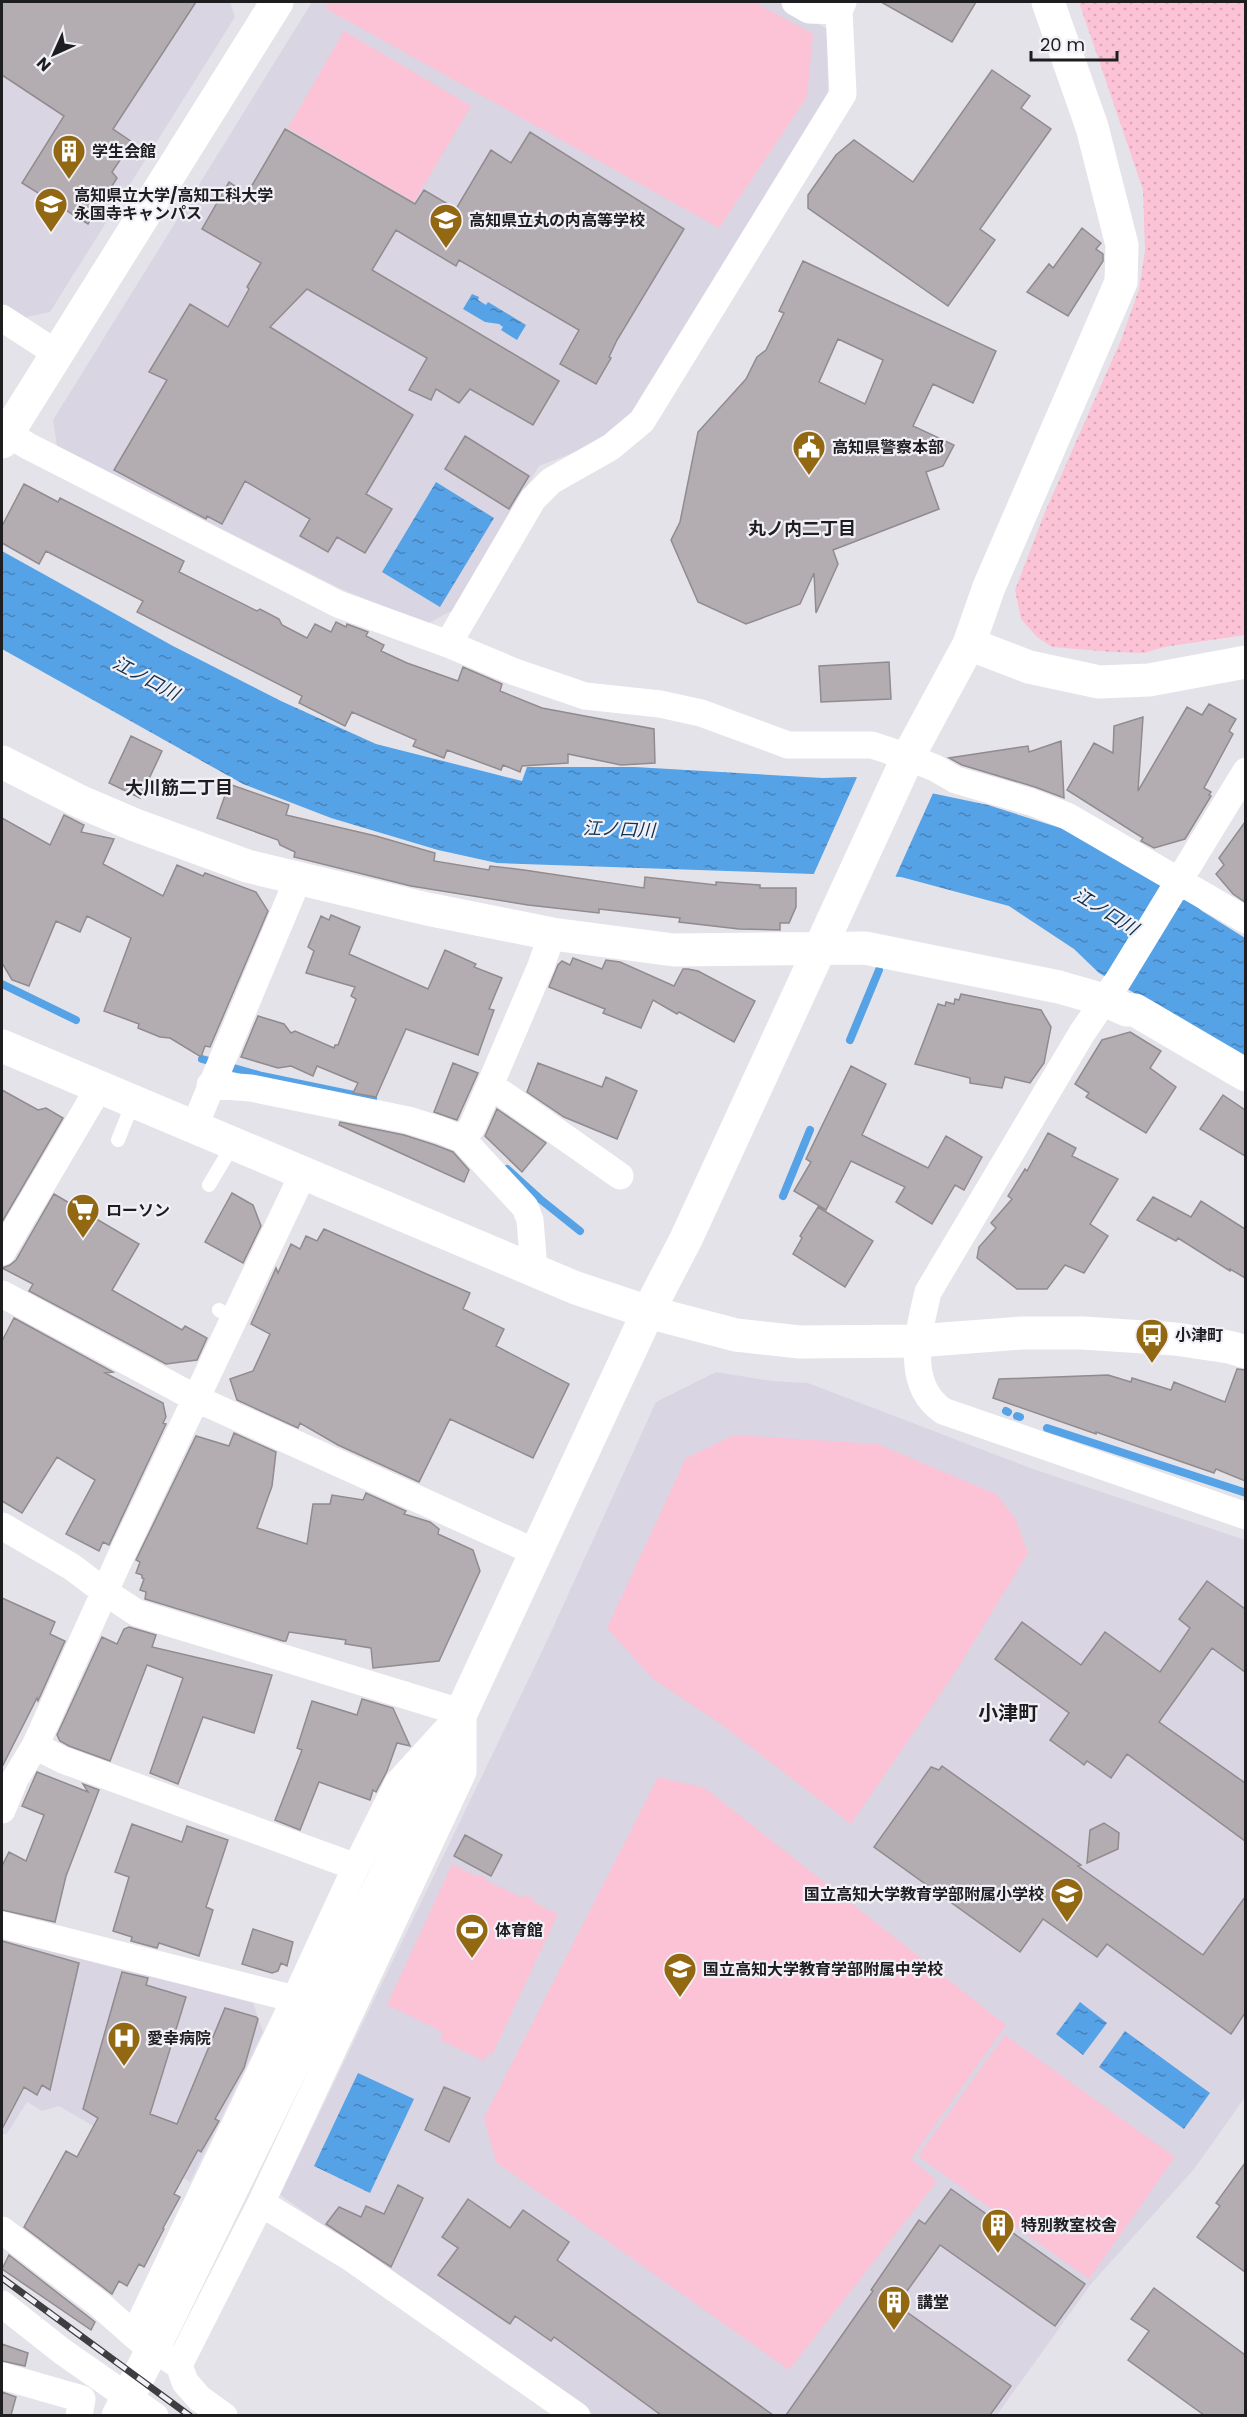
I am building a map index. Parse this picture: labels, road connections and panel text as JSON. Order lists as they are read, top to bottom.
{
  "districts": ["丸ノ内二丁目", "大川筋二丁目", "小津町"],
  "water": ["江ノ口川"],
  "places": {
    "building": ["学生会館", "特別教室校舎", "講堂"],
    "school or university": [
      "高知県立大学/高知工科大学 永国寺キャンパス",
      "高知県立丸の内高等学校",
      "国立高知大学教育学部附属小学校",
      "国立高知大学教育学部附属中学校"
    ],
    "public building": ["高知県警察本部"],
    "supermarket": ["ローソン"],
    "bus stop": ["小津町"],
    "sports": ["体育館"],
    "hospital": ["愛幸病院"]
  },
  "scale_bar": "20 m",
  "north": "bottom left"
}
